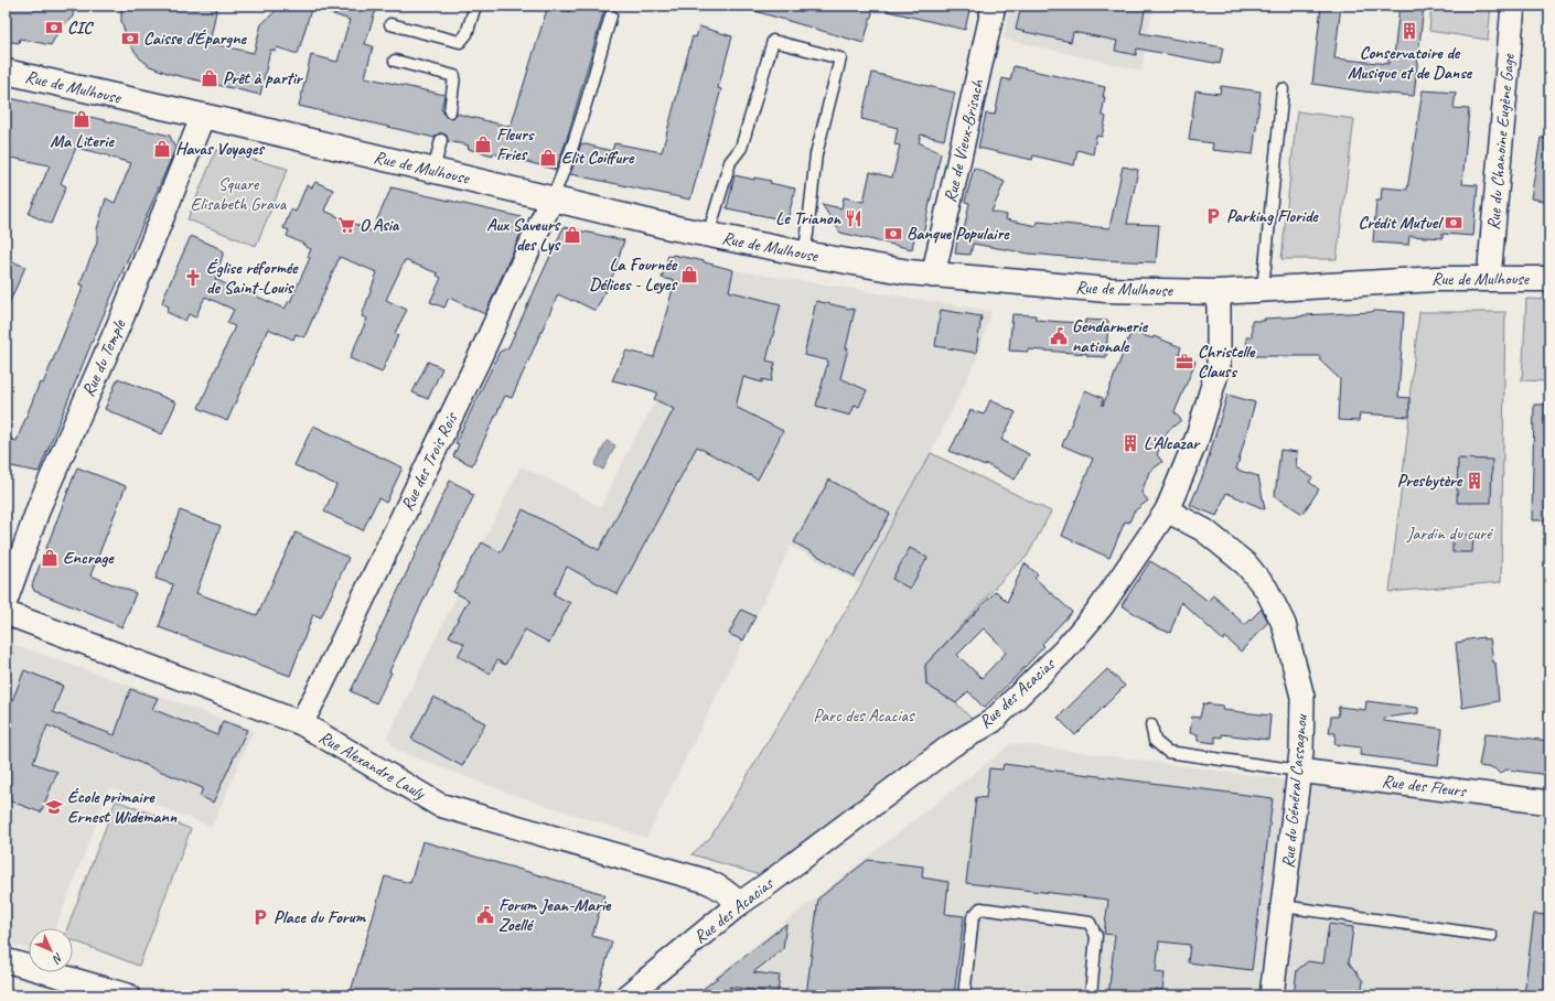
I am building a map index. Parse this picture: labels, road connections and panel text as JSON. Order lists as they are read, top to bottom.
{
  "streets": {
    "main road": ["Rue de Mulhouse"],
    "street": [
      "Rue de Vieux-Brisach",
      "Rue du Chanoine Eugène Gage",
      "Rue du Temple",
      "Rue des Trois Rois",
      "Rue des Acacias",
      "Rue Alexandre Lauly",
      "Rue des Fleurs",
      "Rue du Général Cassagnou"
    ]
  },
  "crossings": [
    ["Rue de Mulhouse", "Rue de Vieux-Brisach"],
    ["Rue de Mulhouse", "Rue du Chanoine Eugène Gage"],
    ["Rue de Mulhouse", "Rue du Temple"],
    ["Rue de Mulhouse", "Rue des Trois Rois"],
    ["Rue de Mulhouse", "Rue des Acacias"],
    ["Rue des Trois Rois", "Rue Alexandre Lauly"],
    ["Rue des Acacias", "Rue Alexandre Lauly"],
    ["Rue des Acacias", "Rue du Général Cassagnou"],
    ["Rue des Fleurs", "Rue du Général Cassagnou"]
  ],
  "parks": ["Square Elisabeth Grava", "Jardin du curé", "Parc des Acacias"],
  "places": {
    "bank": [
      "CIC",
      "Caisse d'Épargne",
      "Crédit Mutuel",
      "Banque Populaire"
    ],
    "building": ["Conservatoire de Musique et de Danse", "L'Alcazar", "Presbytère"],
    "shop": [
      "Prêt à partir",
      "Ma Literie",
      "Fleurs Fries",
      "Havas Voyages",
      "Elit Coiffure",
      "Aux Saveurs des Lys",
      "La Fournée Délices - Leyes",
      "Encrage"
    ],
    "parking": ["Parking Floride", "Place du Forum"],
    "restaurant": ["Le Trianon"],
    "supermarket": ["O Asia"],
    "church": ["Église réformée de Saint-Louis"],
    "public building": ["Gendarmerie nationale", "Forum Jean-Marie Zoellé"],
    "office": ["Christelle Clauss"],
    "school or university": ["École primaire Ernest Widemann"]
  },
  "north": "bottom right"
}
